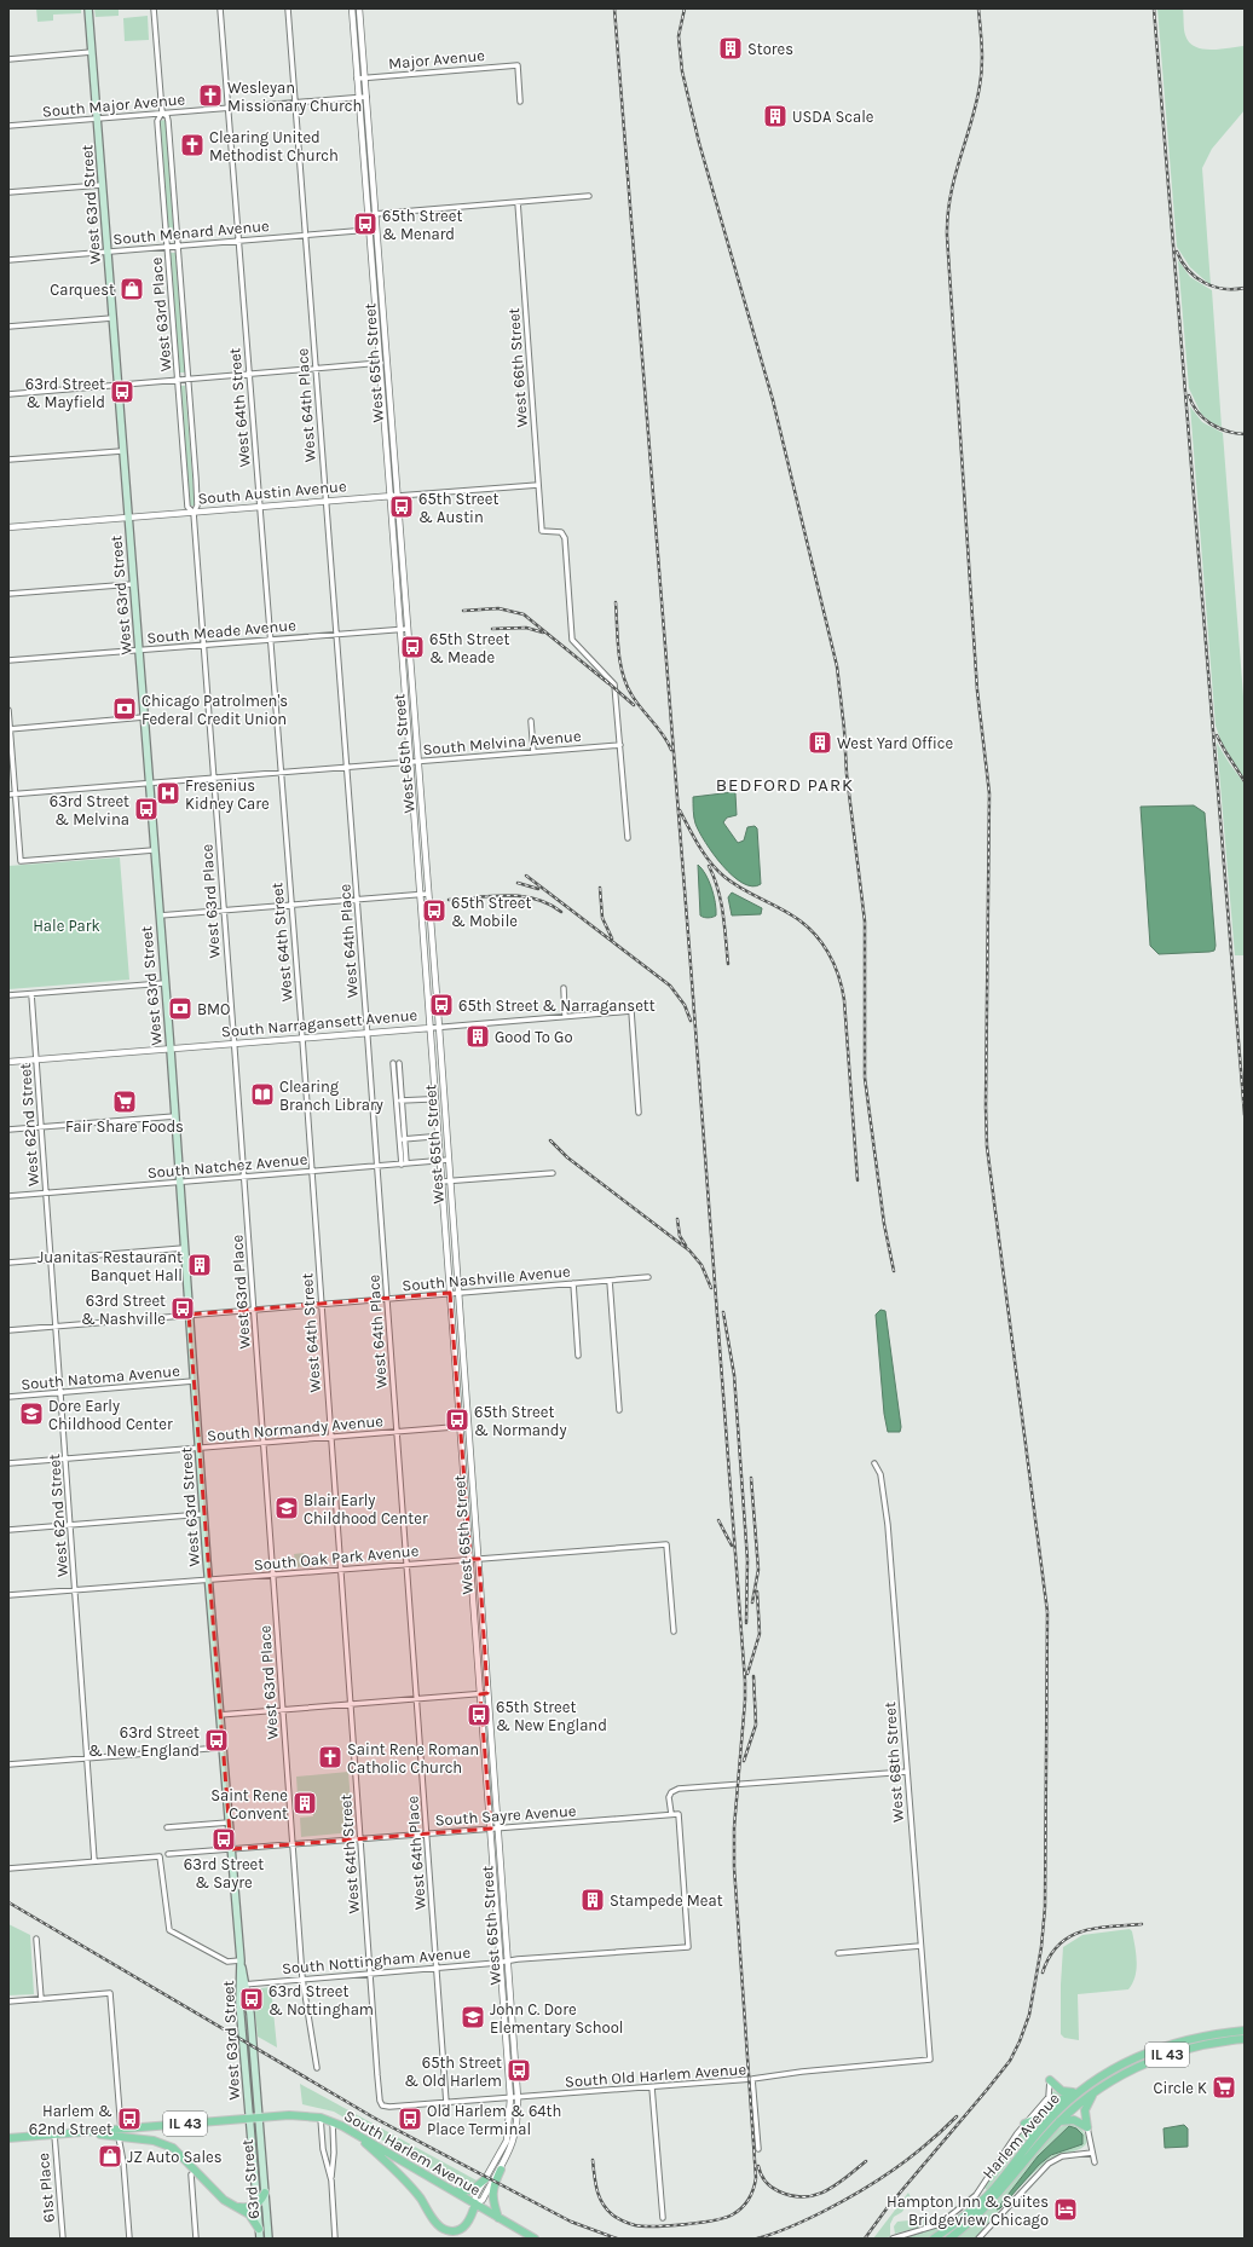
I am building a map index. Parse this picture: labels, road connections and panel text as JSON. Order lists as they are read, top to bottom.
{
  "streets": {
    "main road": [
      "West 63rd Street",
      "IL 43",
      "Harlem Avenue",
      "South Harlem Avenue",
      "63rd Street"
    ],
    "street": [
      "Major Avenue",
      "South Major Avenue",
      "South Menard Avenue",
      "West 63rd Place",
      "West 65th Street",
      "West 66th Street",
      "West 64th Place",
      "West 64th Street",
      "South Austin Avenue",
      "South Meade Avenue",
      "South Melvina Avenue",
      "South Narragansett Avenue",
      "West 62nd Street",
      "South Natchez Avenue",
      "South Nashville Avenue",
      "South Natoma Avenue",
      "South Normandy Avenue",
      "South Oak Park Avenue",
      "West 68th Street",
      "South Sayre Avenue",
      "South Nottingham Avenue",
      "South Old Harlem Avenue",
      "61st Place"
    ]
  },
  "crossings": [
    ["Major Avenue", "West 65th Street"],
    ["South Major Avenue", "West 63rd Street"],
    ["South Major Avenue", "West 63rd Place"],
    ["South Major Avenue", "West 65th Street"],
    ["South Major Avenue", "West 64th Place"],
    ["South Major Avenue", "West 64th Street"],
    ["West 63rd Street", "South Menard Avenue"],
    ["West 63rd Street", "South Austin Avenue"],
    ["West 63rd Street", "South Meade Avenue"],
    ["West 63rd Street", "South Melvina Avenue"],
    ["West 63rd Street", "South Narragansett Avenue"],
    ["West 63rd Street", "South Natchez Avenue"],
    ["West 63rd Street", "South Nashville Avenue"],
    ["West 63rd Street", "South Natoma Avenue"],
    ["West 63rd Street", "South Normandy Avenue"],
    ["West 63rd Street", "South Oak Park Avenue"],
    ["West 63rd Street", "South Sayre Avenue"],
    ["West 63rd Street", "South Nottingham Avenue"],
    ["West 63rd Street", "South Harlem Avenue"],
    ["West 63rd Street", "63rd Street"],
    ["South Menard Avenue", "West 63rd Place"],
    ["South Menard Avenue", "West 65th Street"],
    ["South Menard Avenue", "West 64th Place"],
    ["South Menard Avenue", "West 64th Street"],
    ["West 63rd Place", "South Austin Avenue"],
    ["West 63rd Place", "South Meade Avenue"],
    ["West 63rd Place", "South Melvina Avenue"],
    ["West 63rd Place", "South Narragansett Avenue"],
    ["West 63rd Place", "South Natchez Avenue"],
    ["West 63rd Place", "South Nashville Avenue"],
    ["West 63rd Place", "South Normandy Avenue"],
    ["West 63rd Place", "South Oak Park Avenue"],
    ["West 63rd Place", "South Sayre Avenue"],
    ["West 63rd Place", "South Nottingham Avenue"],
    ["West 65th Street", "South Austin Avenue"],
    ["West 65th Street", "South Meade Avenue"],
    ["West 65th Street", "South Melvina Avenue"],
    ["West 65th Street", "South Narragansett Avenue"],
    ["West 65th Street", "South Natchez Avenue"],
    ["West 65th Street", "South Nashville Avenue"],
    ["West 65th Street", "South Normandy Avenue"],
    ["West 65th Street", "South Oak Park Avenue"],
    ["West 65th Street", "South Sayre Avenue"],
    ["West 65th Street", "South Nottingham Avenue"],
    ["West 65th Street", "South Old Harlem Avenue"],
    ["West 65th Street", "South Harlem Avenue"],
    ["West 66th Street", "South Austin Avenue"],
    ["West 66th Street", "South Melvina Avenue"],
    ["West 64th Place", "South Austin Avenue"],
    ["West 64th Place", "South Meade Avenue"],
    ["West 64th Place", "South Melvina Avenue"],
    ["West 64th Place", "South Narragansett Avenue"],
    ["West 64th Place", "South Natchez Avenue"],
    ["West 64th Place", "South Nashville Avenue"],
    ["West 64th Place", "South Normandy Avenue"],
    ["West 64th Place", "South Oak Park Avenue"],
    ["West 64th Place", "South Sayre Avenue"],
    ["West 64th Place", "South Nottingham Avenue"],
    ["West 64th Place", "South Old Harlem Avenue"],
    ["West 64th Street", "South Austin Avenue"],
    ["West 64th Street", "South Meade Avenue"],
    ["West 64th Street", "South Melvina Avenue"],
    ["West 64th Street", "South Narragansett Avenue"],
    ["West 64th Street", "South Natchez Avenue"],
    ["West 64th Street", "South Nashville Avenue"],
    ["West 64th Street", "South Normandy Avenue"],
    ["West 64th Street", "South Oak Park Avenue"],
    ["West 64th Street", "South Sayre Avenue"],
    ["West 64th Street", "South Nottingham Avenue"],
    ["West 64th Street", "South Old Harlem Avenue"],
    ["South Narragansett Avenue", "West 62nd Street"],
    ["West 62nd Street", "South Natchez Avenue"],
    ["West 62nd Street", "South Nashville Avenue"],
    ["West 62nd Street", "South Natoma Avenue"],
    ["West 62nd Street", "South Normandy Avenue"],
    ["West 62nd Street", "South Oak Park Avenue"],
    ["West 68th Street", "South Old Harlem Avenue"],
    ["South Sayre Avenue", "South Nottingham Avenue"],
    ["South Harlem Avenue", "63rd Street"]
  ],
  "districts": ["BEDFORD PARK"],
  "parks": ["Hale Park"],
  "places": {
    "building": [
      "Stores",
      "USDA Scale",
      "West Yard Office",
      "Good To Go",
      "Juanitas Restaurant Banquet Hall",
      "Saint Rene Convent",
      "Stampede Meat"
    ],
    "church": ["Wesleyan Missionary Church", "Clearing United Methodist Church", "Saint Rene Roman Catholic Church"],
    "bus stop": [
      "65th Street & Menard",
      "63rd Street & Mayfield",
      "65th Street & Austin",
      "65th Street & Meade",
      "63rd Street & Melvina",
      "65th Street & Mobile",
      "65th Street & Narragansett",
      "63rd Street & Nashville",
      "65th Street & Normandy",
      "65th Street & New England",
      "63rd Street & New England",
      "63rd Street & Sayre",
      "63rd Street & Nottingham",
      "65th Street & Old Harlem",
      "Harlem & 62nd Street",
      "Old Harlem & 64th Place Terminal"
    ],
    "shop": ["Carquest", "JZ Auto Sales"],
    "bank": ["Chicago Patrolmen's Federal Credit Union", "BMO"],
    "hospital": ["Fresenius Kidney Care"],
    "library": ["Clearing Branch Library"],
    "supermarket": ["Fair Share Foods", "Circle K"],
    "school or university": ["Dore Early Childhood Center", "Blair Early Childhood Center", "John C. Dore Elementary School"],
    "hotel": ["Hampton Inn & Suites Bridgeview Chicago"]
  }
}
